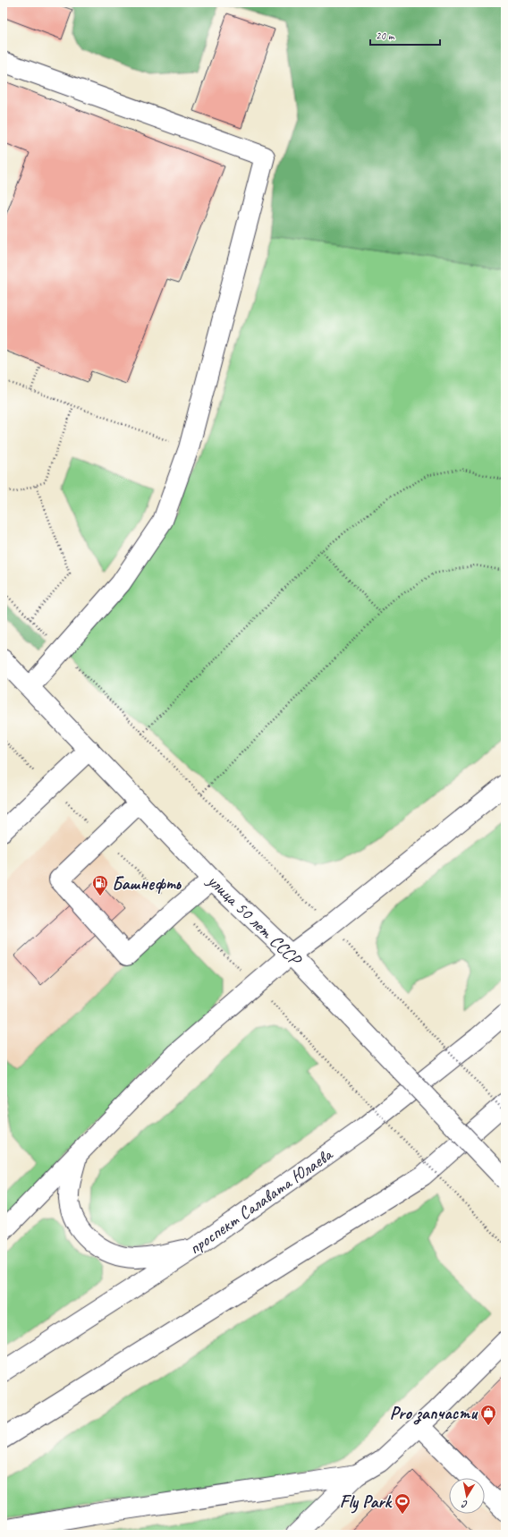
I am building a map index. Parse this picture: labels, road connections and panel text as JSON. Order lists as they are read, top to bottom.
{
  "streets": {
    "main road": ["улица 50 лет СССР", "проспект Салавата Юлаева"]
  },
  "places": {
    "fuel station": ["Башнефть"],
    "shop": ["Pro запчасти"],
    "sports": ["Fly Park"]
  },
  "scale_bar": "20 m",
  "north": "bottom"
}
